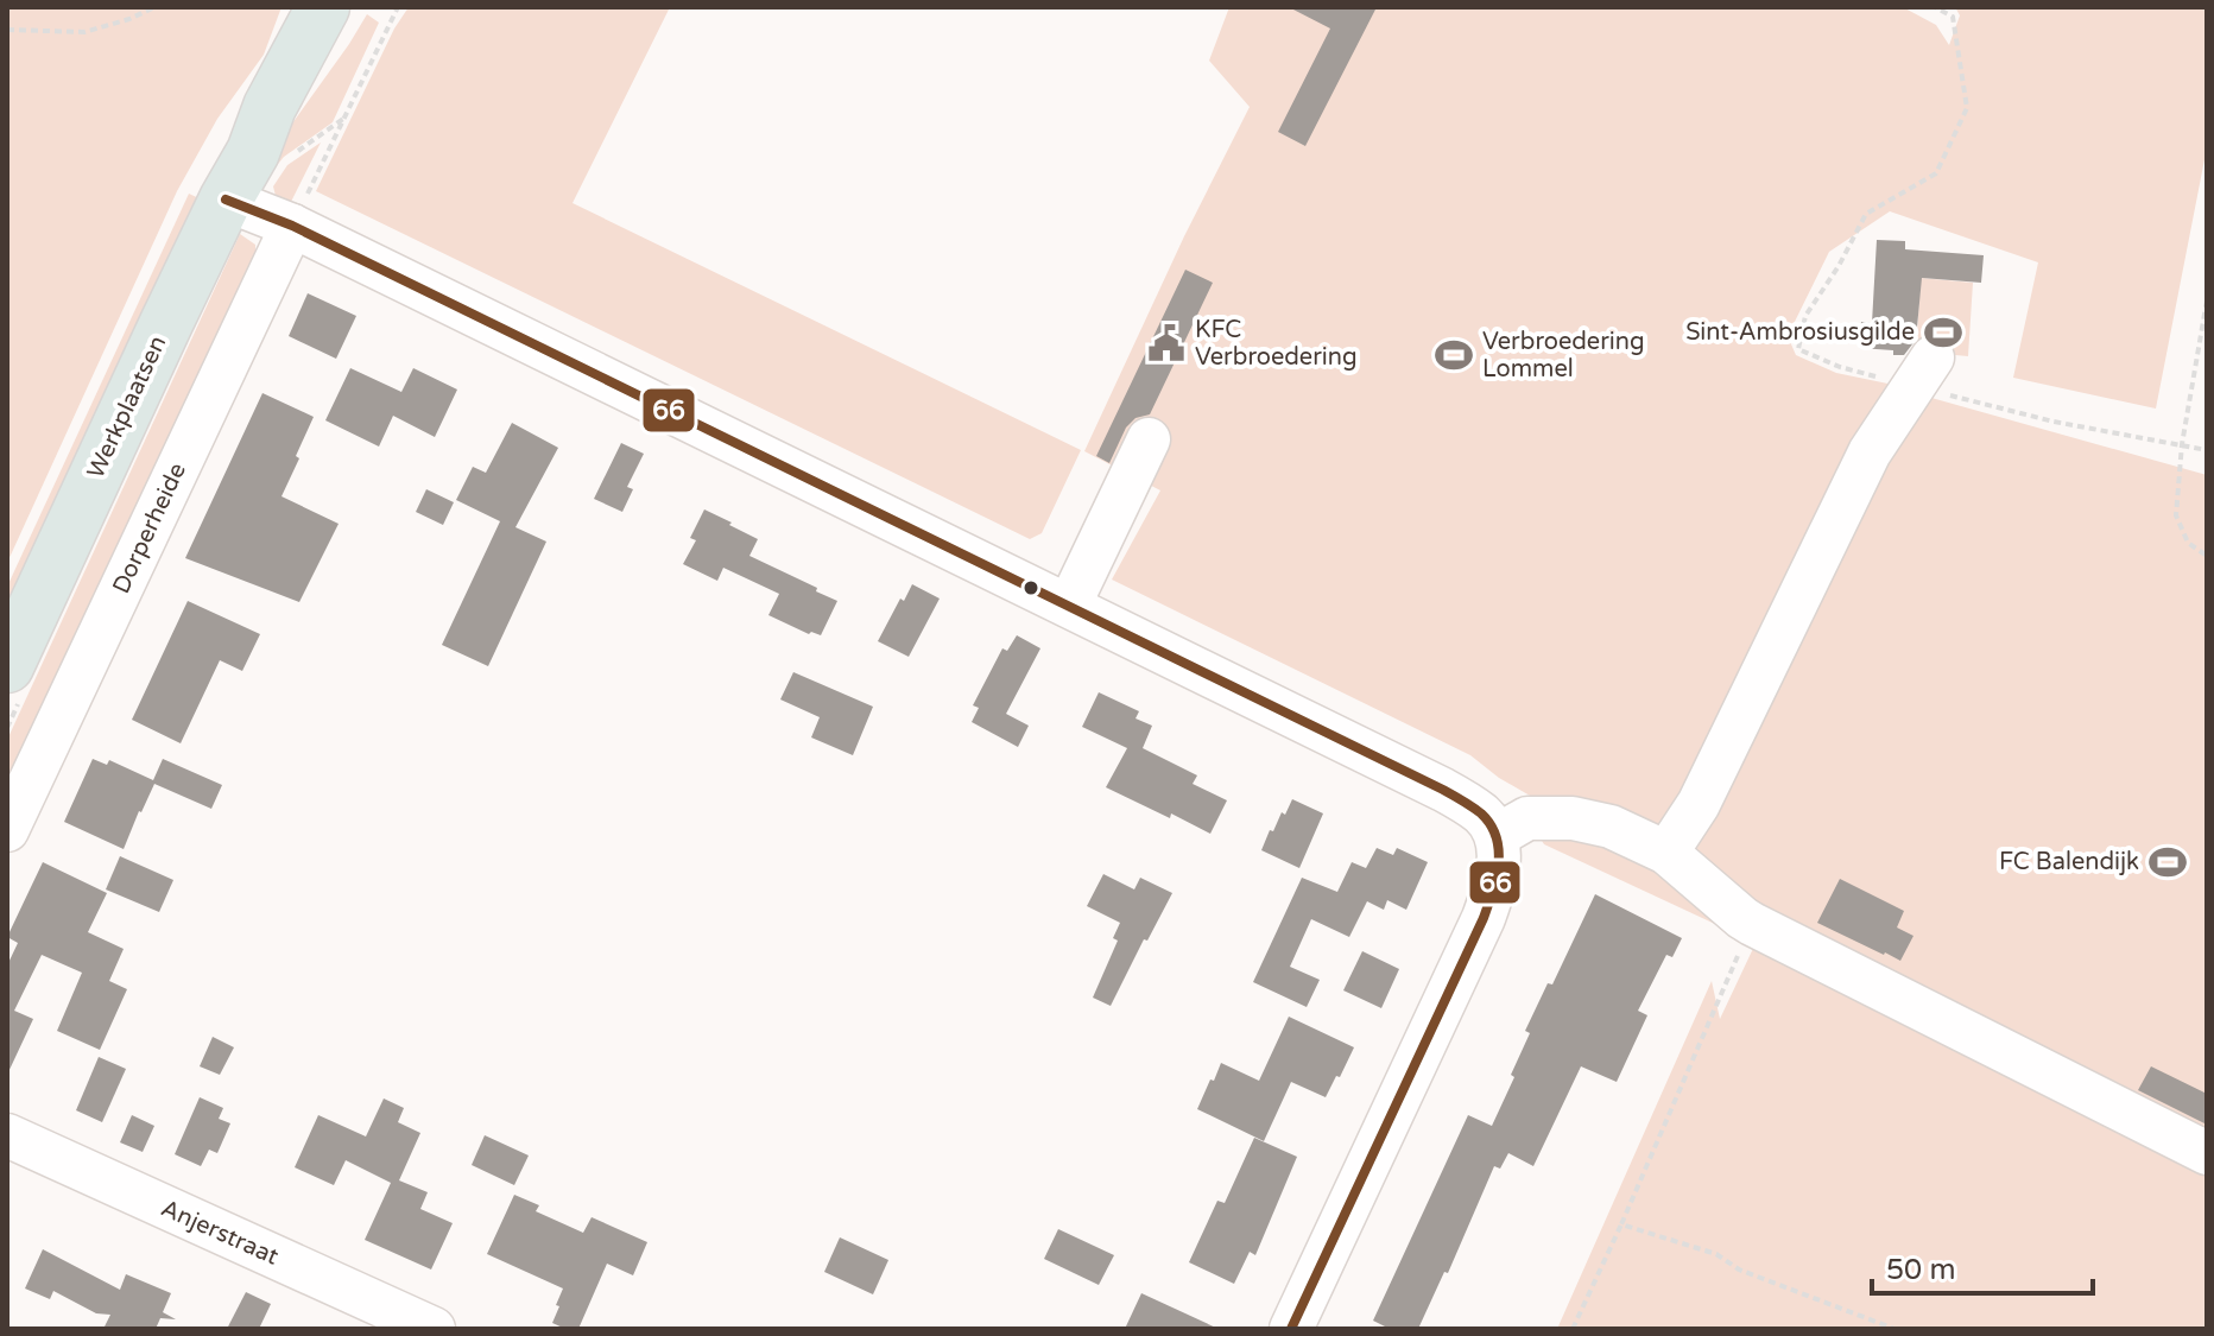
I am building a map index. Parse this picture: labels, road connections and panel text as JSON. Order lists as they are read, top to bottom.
{
  "streets": {
    "main road": ["Werkplaatsen"],
    "street": ["Dorperheide", "Anjerstraat"]
  },
  "places": {
    "sports": ["Sint-Ambrosiusgilde", "Verbroedering Lommel", "FC Balendijk"],
    "public building": ["KFC Verbroedering"]
  },
  "lines": ["transit line 66"],
  "scale_bar": "50 m"
}
